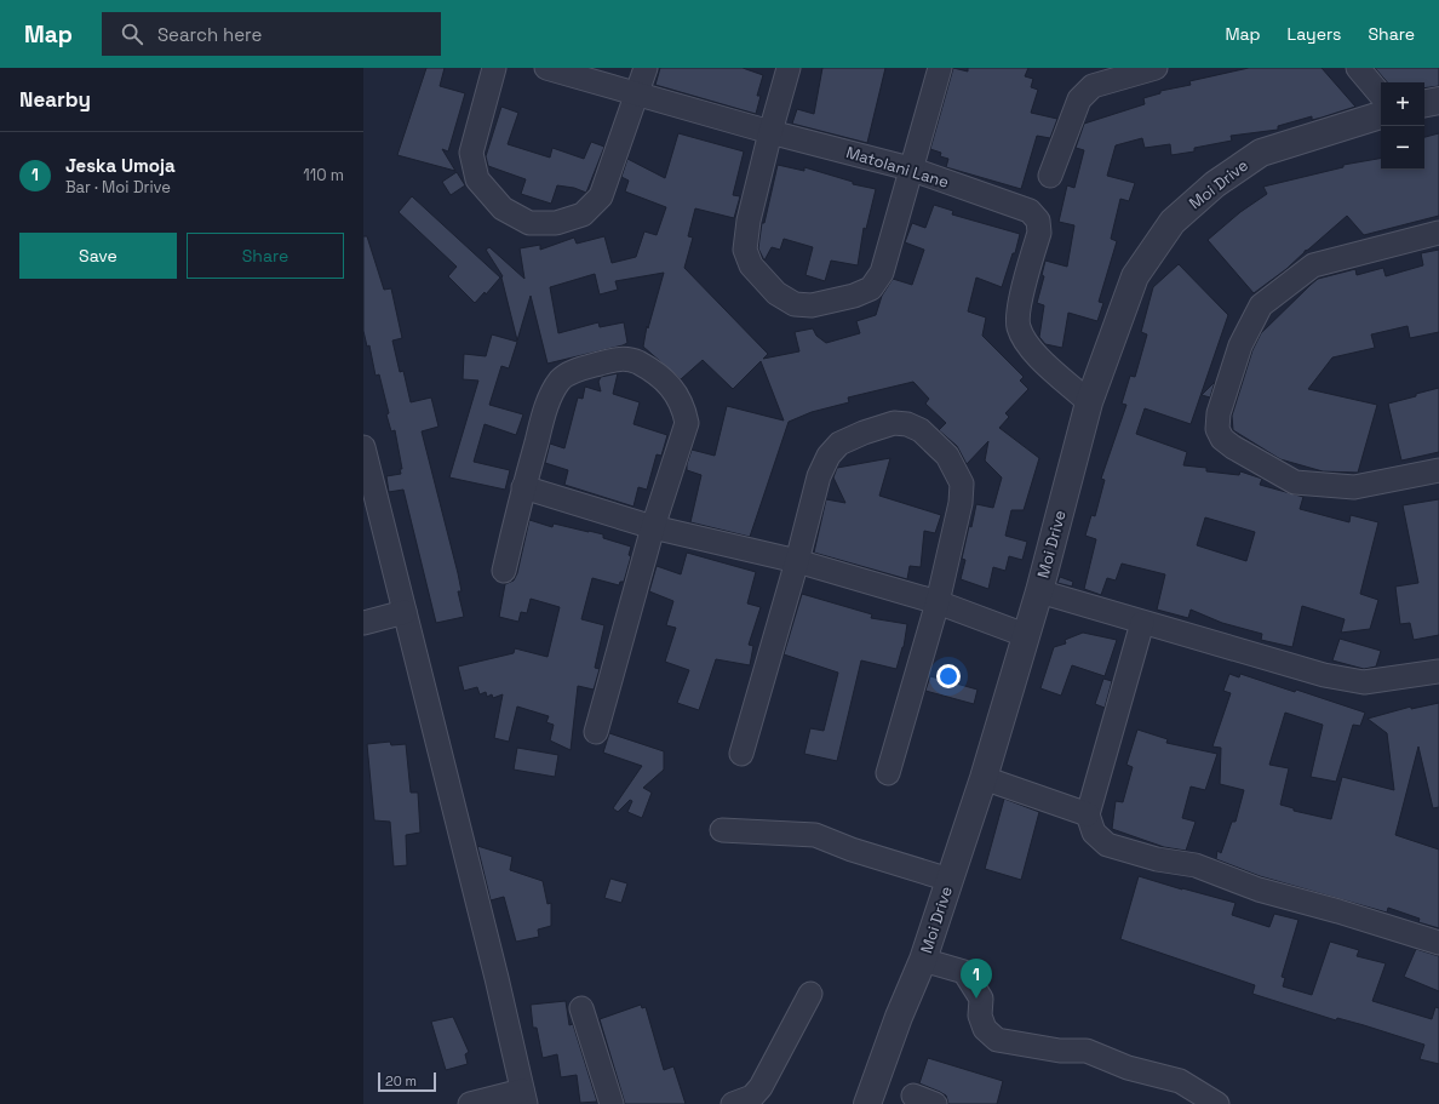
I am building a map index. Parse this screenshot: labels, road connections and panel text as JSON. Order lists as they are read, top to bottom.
{
  "streets": {
    "street": ["Matolani Lane", "Moi Drive"]
  },
  "crossings": [
    ["Matolani Lane", "Moi Drive"]
  ],
  "scale_bar": "20 m",
  "page": {
    "header": "Map",
    "search": "Search here",
    "nav": ["Map", "Layers", "Share"],
    "heading": "Nearby",
    "map_buttons": ["+", "−"],
    "list": [
      {
        "mark": "1",
        "name": "Jeska Umoja",
        "note": "Bar · Moi Drive",
        "value": "110 m"
      }
    ],
    "buttons": ["Save", "Share"],
    "pins": "1",
    "scale": "20 m"
  }
}
